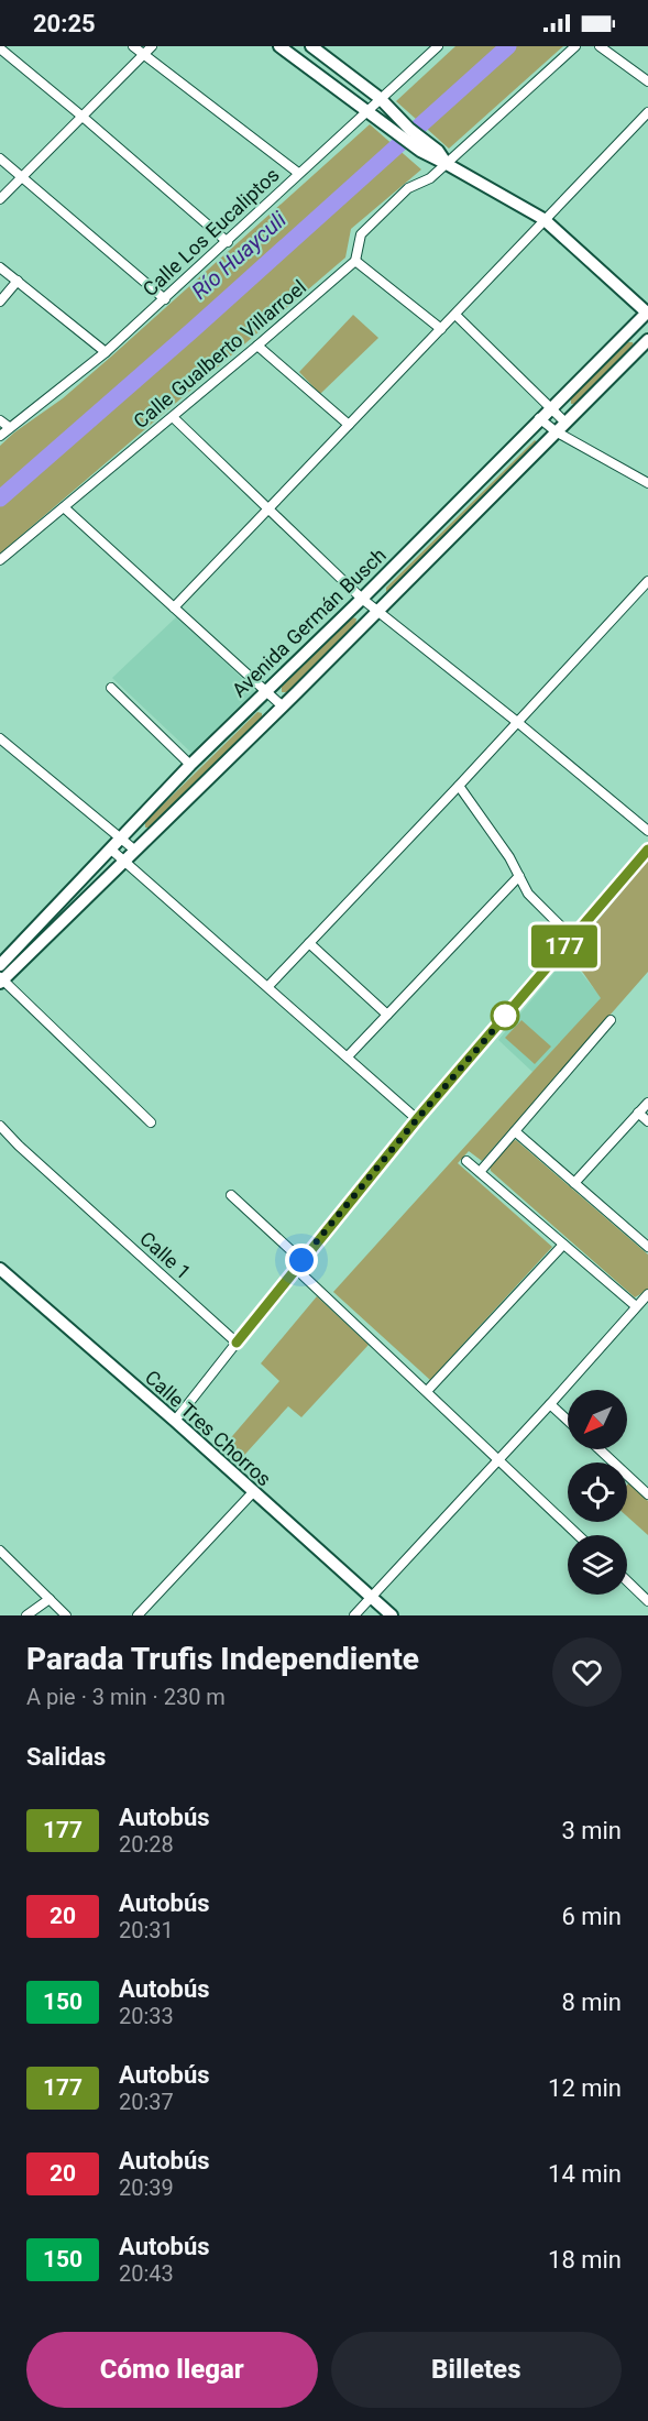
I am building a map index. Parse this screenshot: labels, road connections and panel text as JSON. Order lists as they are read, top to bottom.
{
  "streets": {
    "main road": ["Avenida Germán Busch", "Calle Tres Chorros"],
    "street": ["Calle Los Eucaliptos", "Calle Gualberto Villarroel", "Calle 1"]
  },
  "water": ["Río Huayculi"],
  "lines": ["bus line 177"],
  "north": "bottom left",
  "page": {
    "status": "20:25",
    "on_map": "177",
    "heading": [
      ["Parada Trufis Independiente", "A pie · 3 min · 230 m"],
      "Salidas"
    ],
    "list": [
      {
        "mark": "177",
        "name": "Autobús",
        "note": "20:28",
        "value": "3 min"
      },
      {
        "mark": "20",
        "name": "Autobús",
        "note": "20:31",
        "value": "6 min"
      },
      {
        "mark": "150",
        "name": "Autobús",
        "note": "20:33",
        "value": "8 min"
      },
      {
        "mark": "177",
        "name": "Autobús",
        "note": "20:37",
        "value": "12 min"
      },
      {
        "mark": "20",
        "name": "Autobús",
        "note": "20:39",
        "value": "14 min"
      },
      {
        "mark": "150",
        "name": "Autobús",
        "note": "20:43",
        "value": "18 min"
      }
    ],
    "buttons": ["Cómo llegar", "Billetes"]
  }
}
